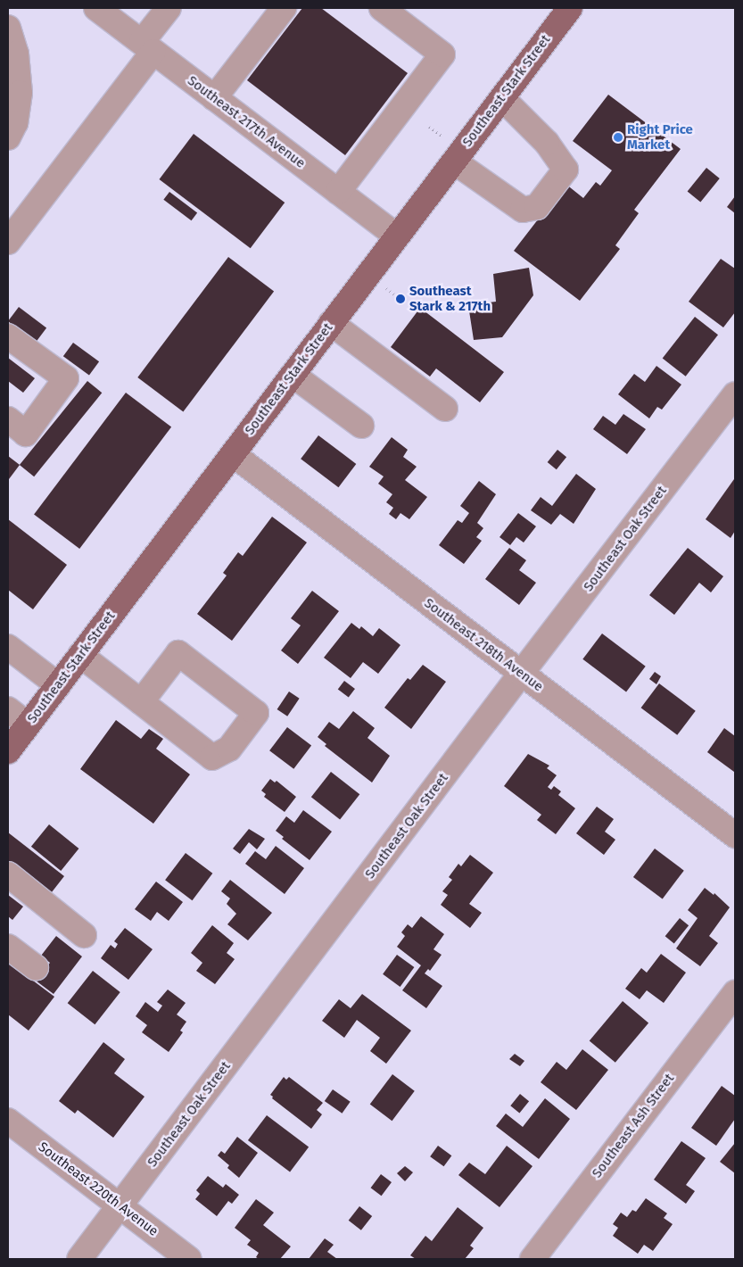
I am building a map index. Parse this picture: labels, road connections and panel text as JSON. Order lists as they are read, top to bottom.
{
  "streets": {
    "main road": ["Southeast Stark Street"],
    "street": [
      "Southeast 217th Avenue",
      "Southeast Oak Street",
      "Southeast 218th Avenue",
      "Southeast Ash Street",
      "Southeast 220th Avenue"
    ]
  },
  "crossings": [
    ["Southeast Stark Street", "Southeast 217th Avenue"],
    ["Southeast Stark Street", "Southeast 218th Avenue"],
    ["Southeast Oak Street", "Southeast 218th Avenue"],
    ["Southeast Oak Street", "Southeast 220th Avenue"]
  ],
  "places": ["Right Price Market", "Southeast Stark & 217th"]
}
